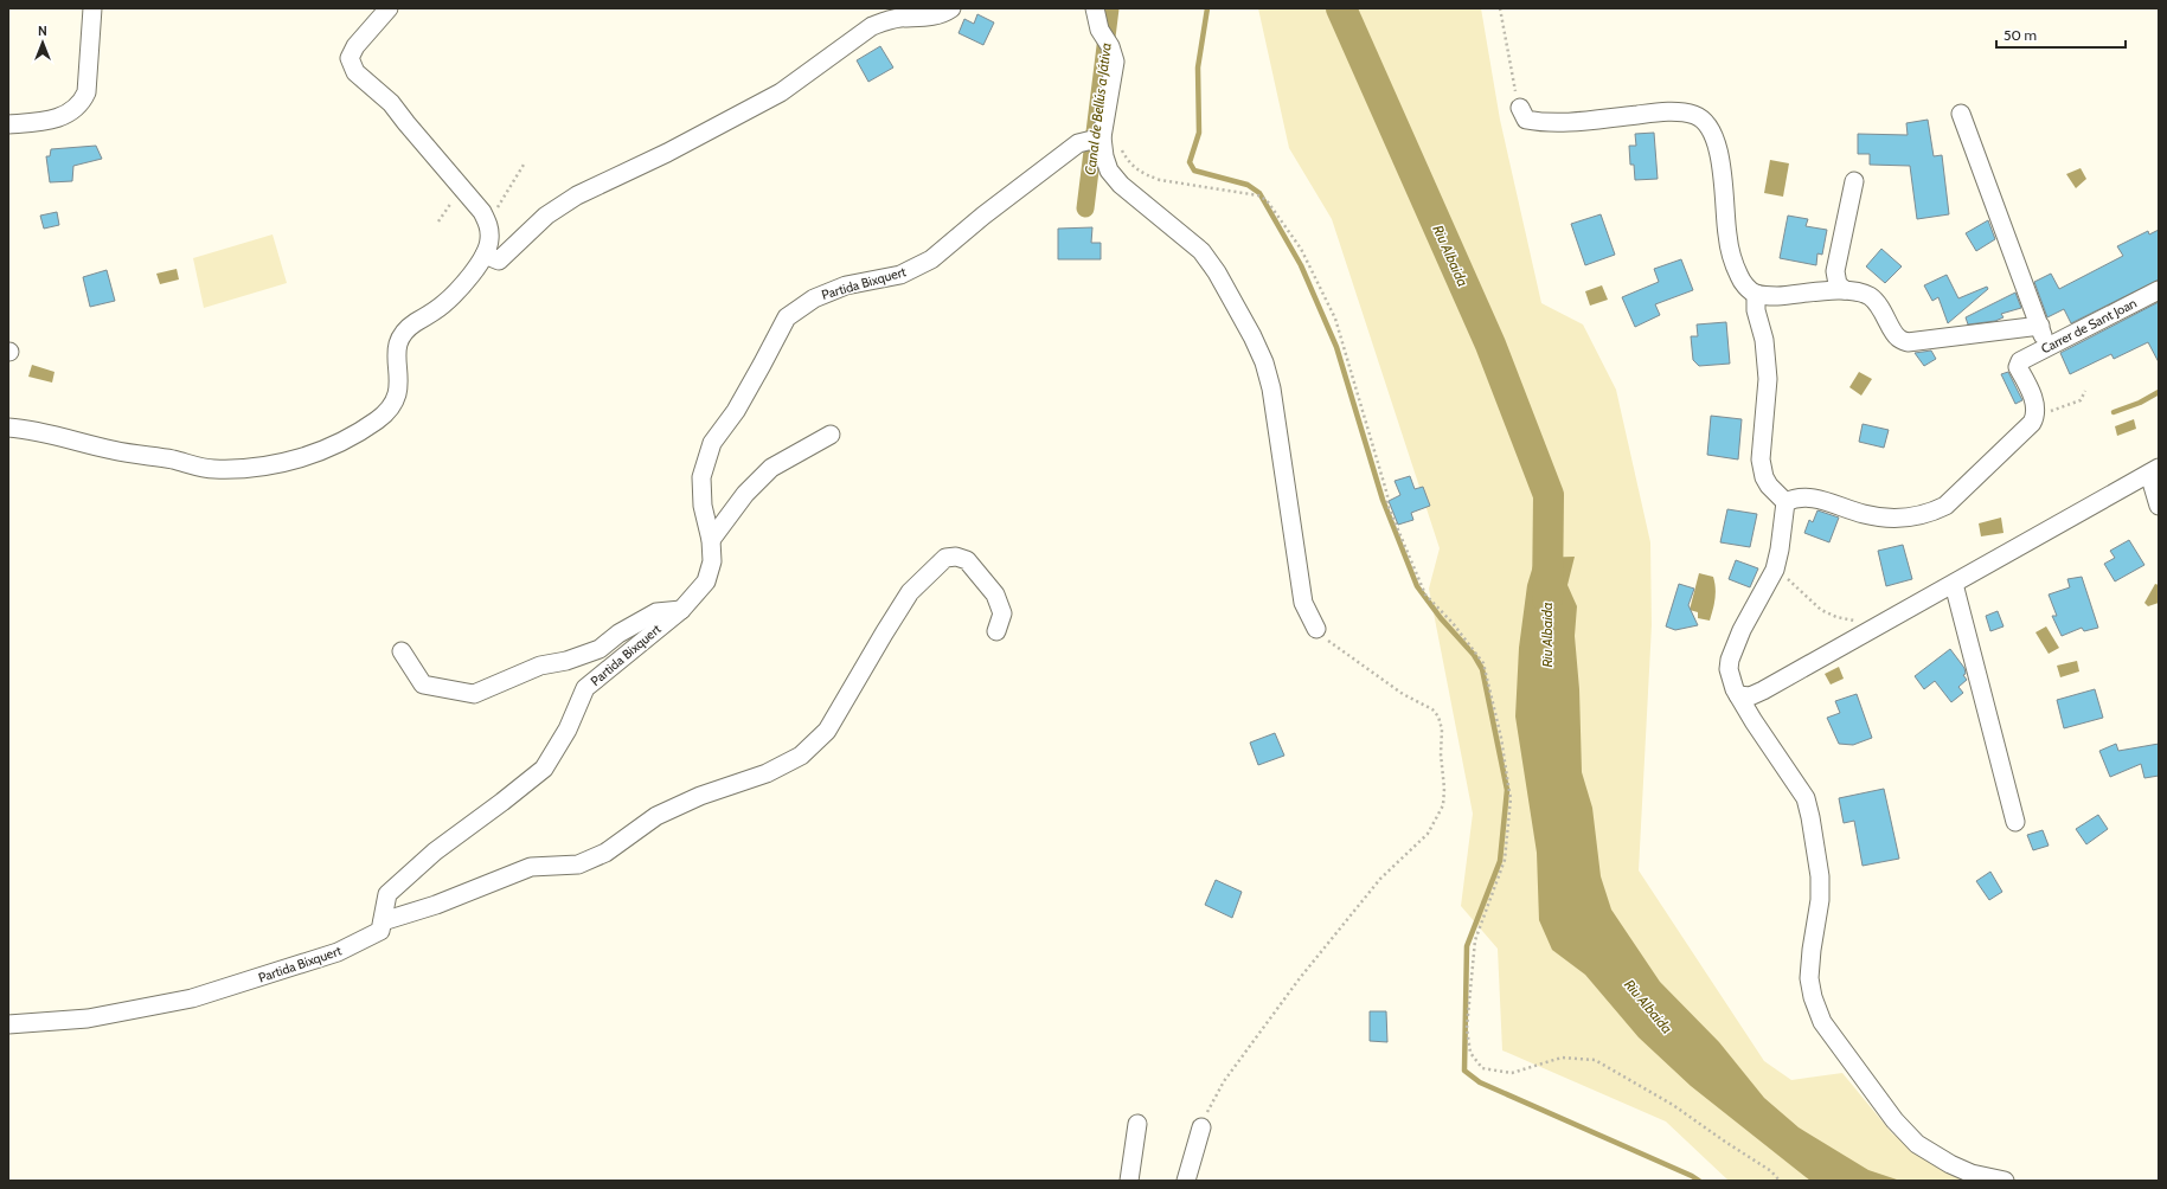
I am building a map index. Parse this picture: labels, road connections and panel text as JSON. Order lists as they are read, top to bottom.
{
  "streets": {
    "street": ["Partida Bixquert", "Carrer de Sant Joan"]
  },
  "water": ["Canal de Bellús a Játiva", "Riu Albaida"],
  "scale_bar": "50 m",
  "north": "top"
}
